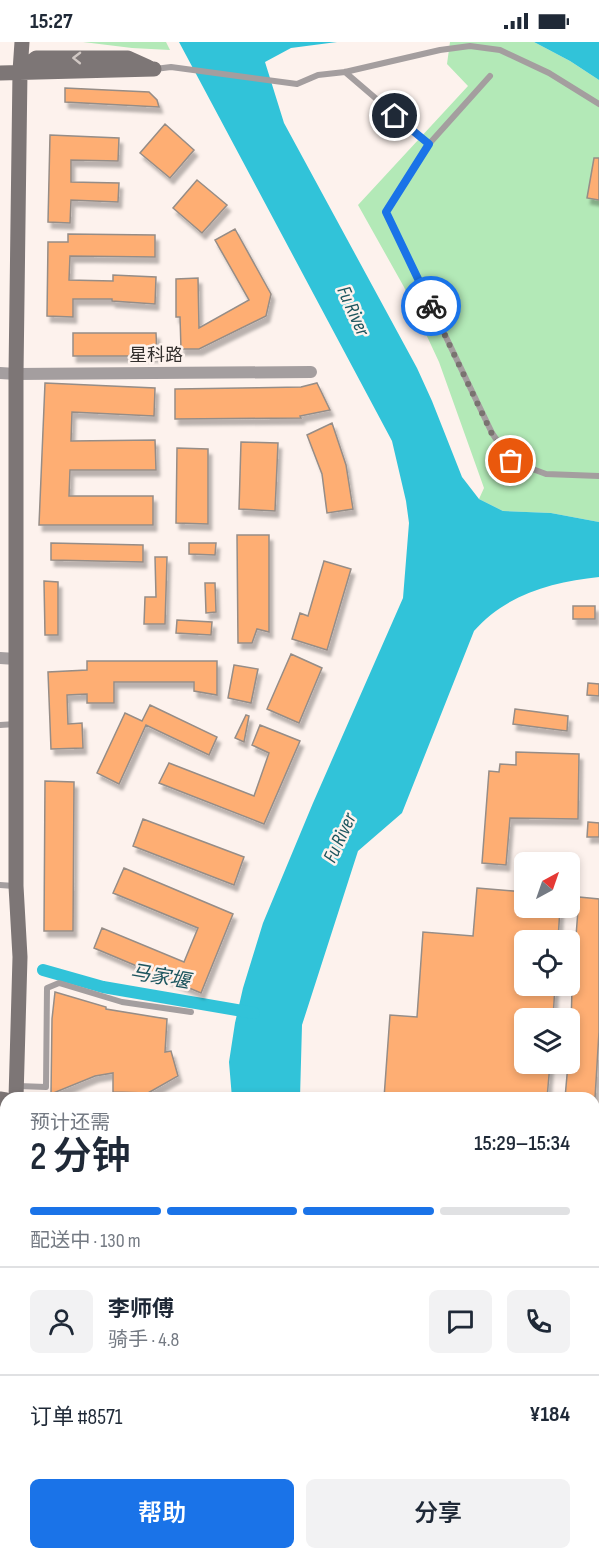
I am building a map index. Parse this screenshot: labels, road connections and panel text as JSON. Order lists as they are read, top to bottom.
{
  "streets": {
    "street": ["星科路"]
  },
  "water": ["Fu River", "马家堰"],
  "north": "top right",
  "page": {
    "status": "15:27",
    "heading": ["2 分钟", "预计还需", "15:29–15:34"],
    "panel": [
      "李师傅",
      "骑手 · 4.8",
      "订单 #8571",
      "¥184"
    ],
    "bar": "配送中 · 130 m",
    "buttons": ["帮助", "分享"]
  }
}
